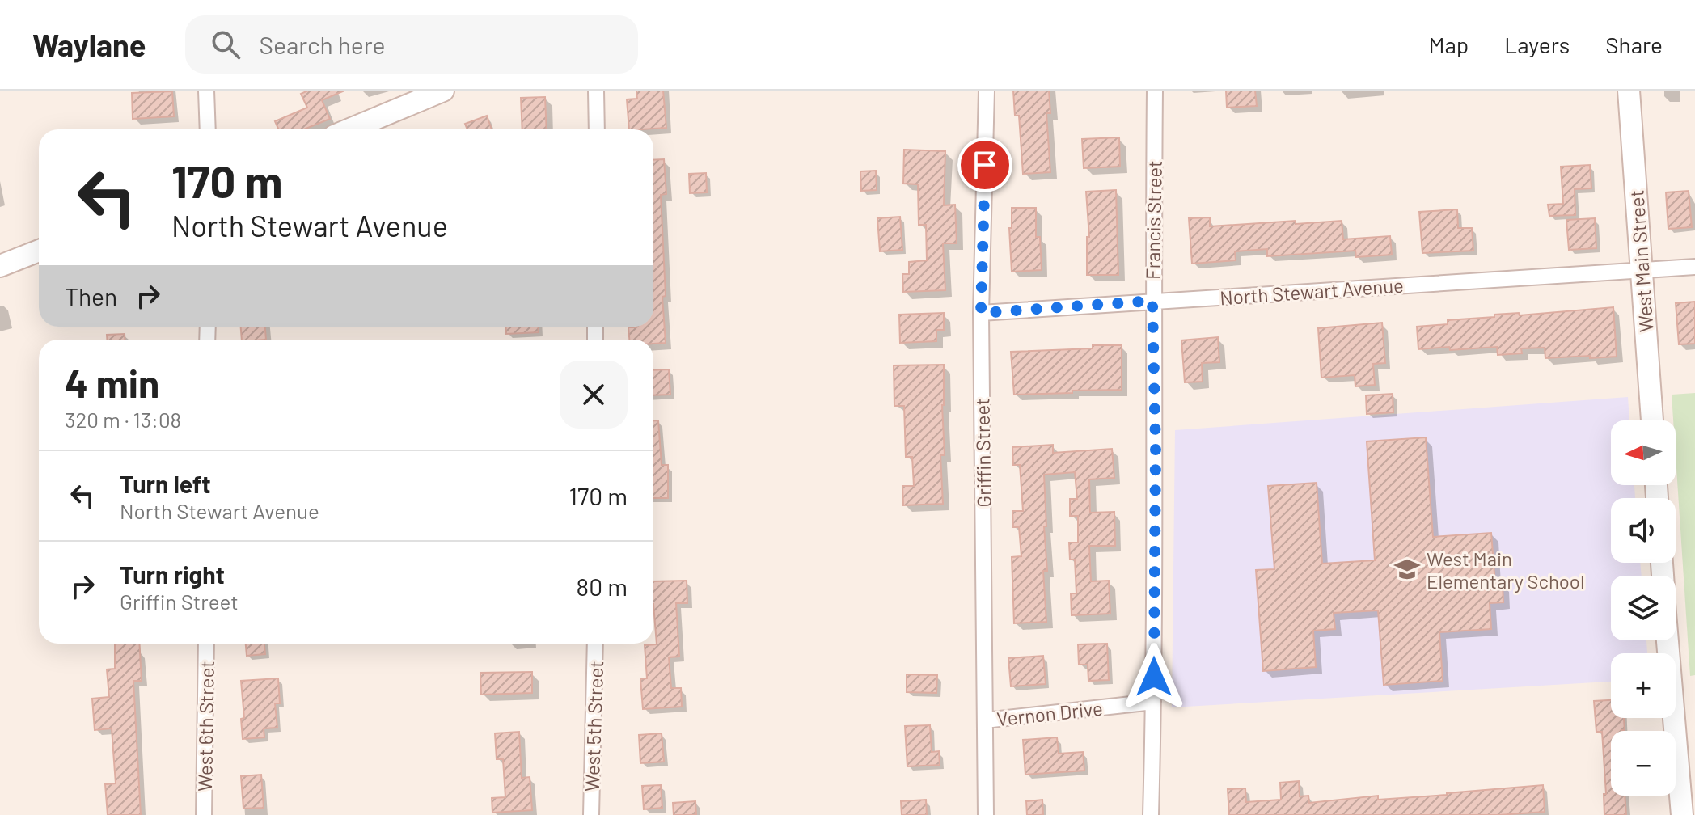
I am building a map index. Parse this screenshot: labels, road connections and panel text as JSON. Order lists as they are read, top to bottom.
{
  "streets": {
    "main road": ["West Main Street"],
    "street": [
      "Francis Street",
      "North Stewart Avenue",
      "Griffin Street",
      "Vernon Drive",
      "West 6th Street",
      "West 5th Street"
    ]
  },
  "crossings": [
    ["Francis Street", "North Stewart Avenue"],
    ["Francis Street", "Vernon Drive"],
    ["West Main Street", "North Stewart Avenue"],
    ["North Stewart Avenue", "Griffin Street"],
    ["Griffin Street", "Vernon Drive"]
  ],
  "places": {
    "school or university": ["West Main Elementary School"]
  },
  "north": "left",
  "page": {
    "header": "Waylane",
    "search": "Search here",
    "nav": ["Map", "Layers", "Share"],
    "turn": ["170 m", "North Stewart Avenue"],
    "then": "Then",
    "heading": ["4 min", "320 m · 13:08"],
    "map_buttons": ["+", "−"],
    "list": [
      {
        "name": "Turn left",
        "note": "North Stewart Avenue",
        "value": "170 m"
      },
      {
        "name": "Turn right",
        "note": "Griffin Street",
        "value": "80 m"
      }
    ]
  }
}
